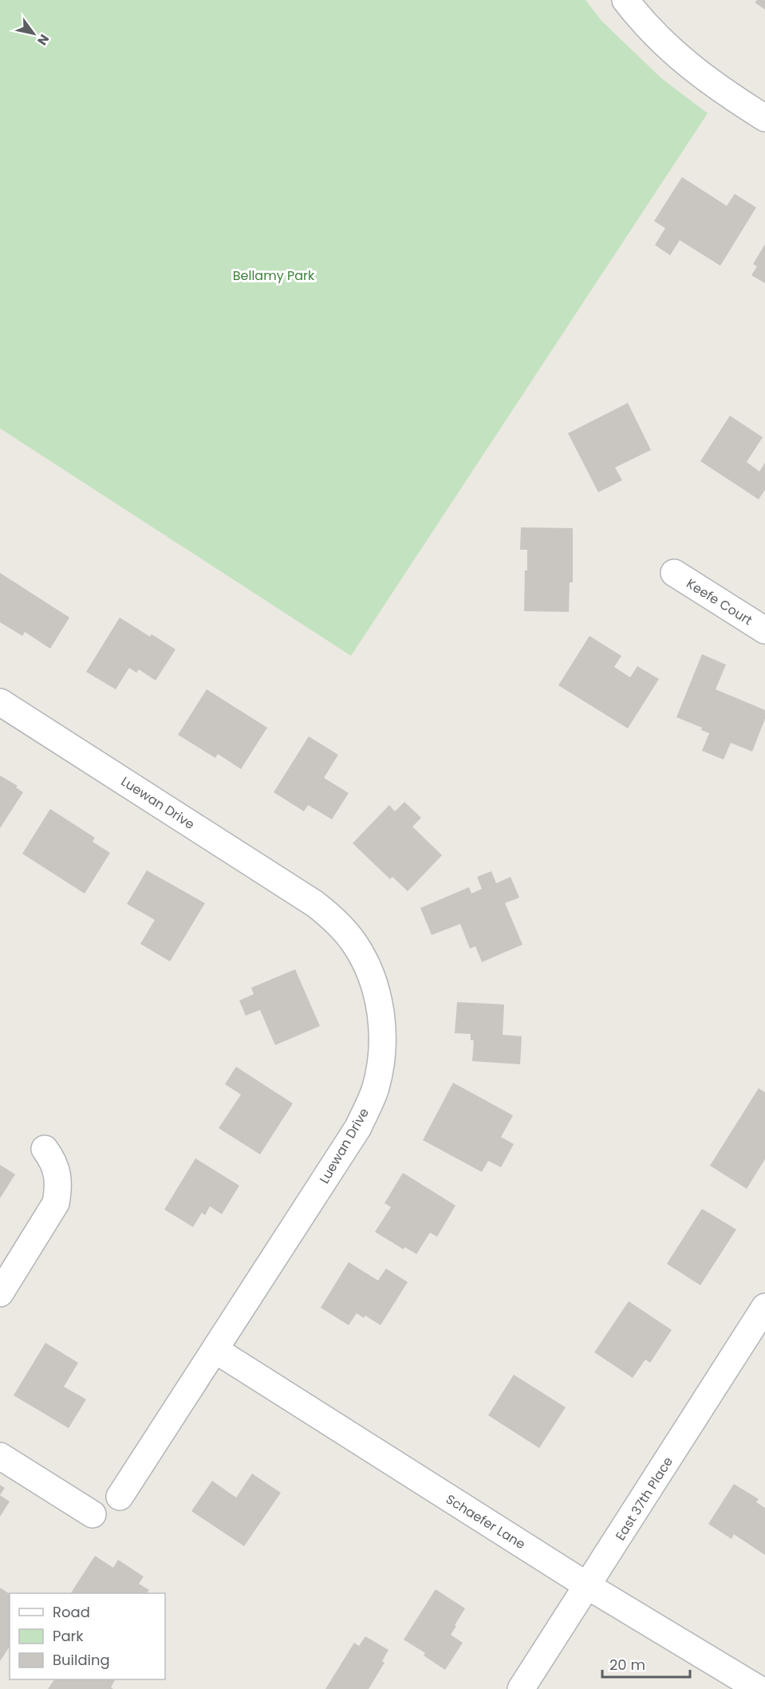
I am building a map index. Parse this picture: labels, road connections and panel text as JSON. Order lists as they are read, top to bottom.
{
  "streets": {
    "street": [
      "Keefe Court",
      "Luewan Drive",
      "East 37th Place",
      "Schaefer Lane"
    ]
  },
  "crossings": [
    ["Luewan Drive", "Schaefer Lane"],
    ["East 37th Place", "Schaefer Lane"]
  ],
  "parks": ["Bellamy Park"],
  "legend": ["Road", "Park", "Building"],
  "scale_bar": "20 m",
  "north": "bottom right"
}
